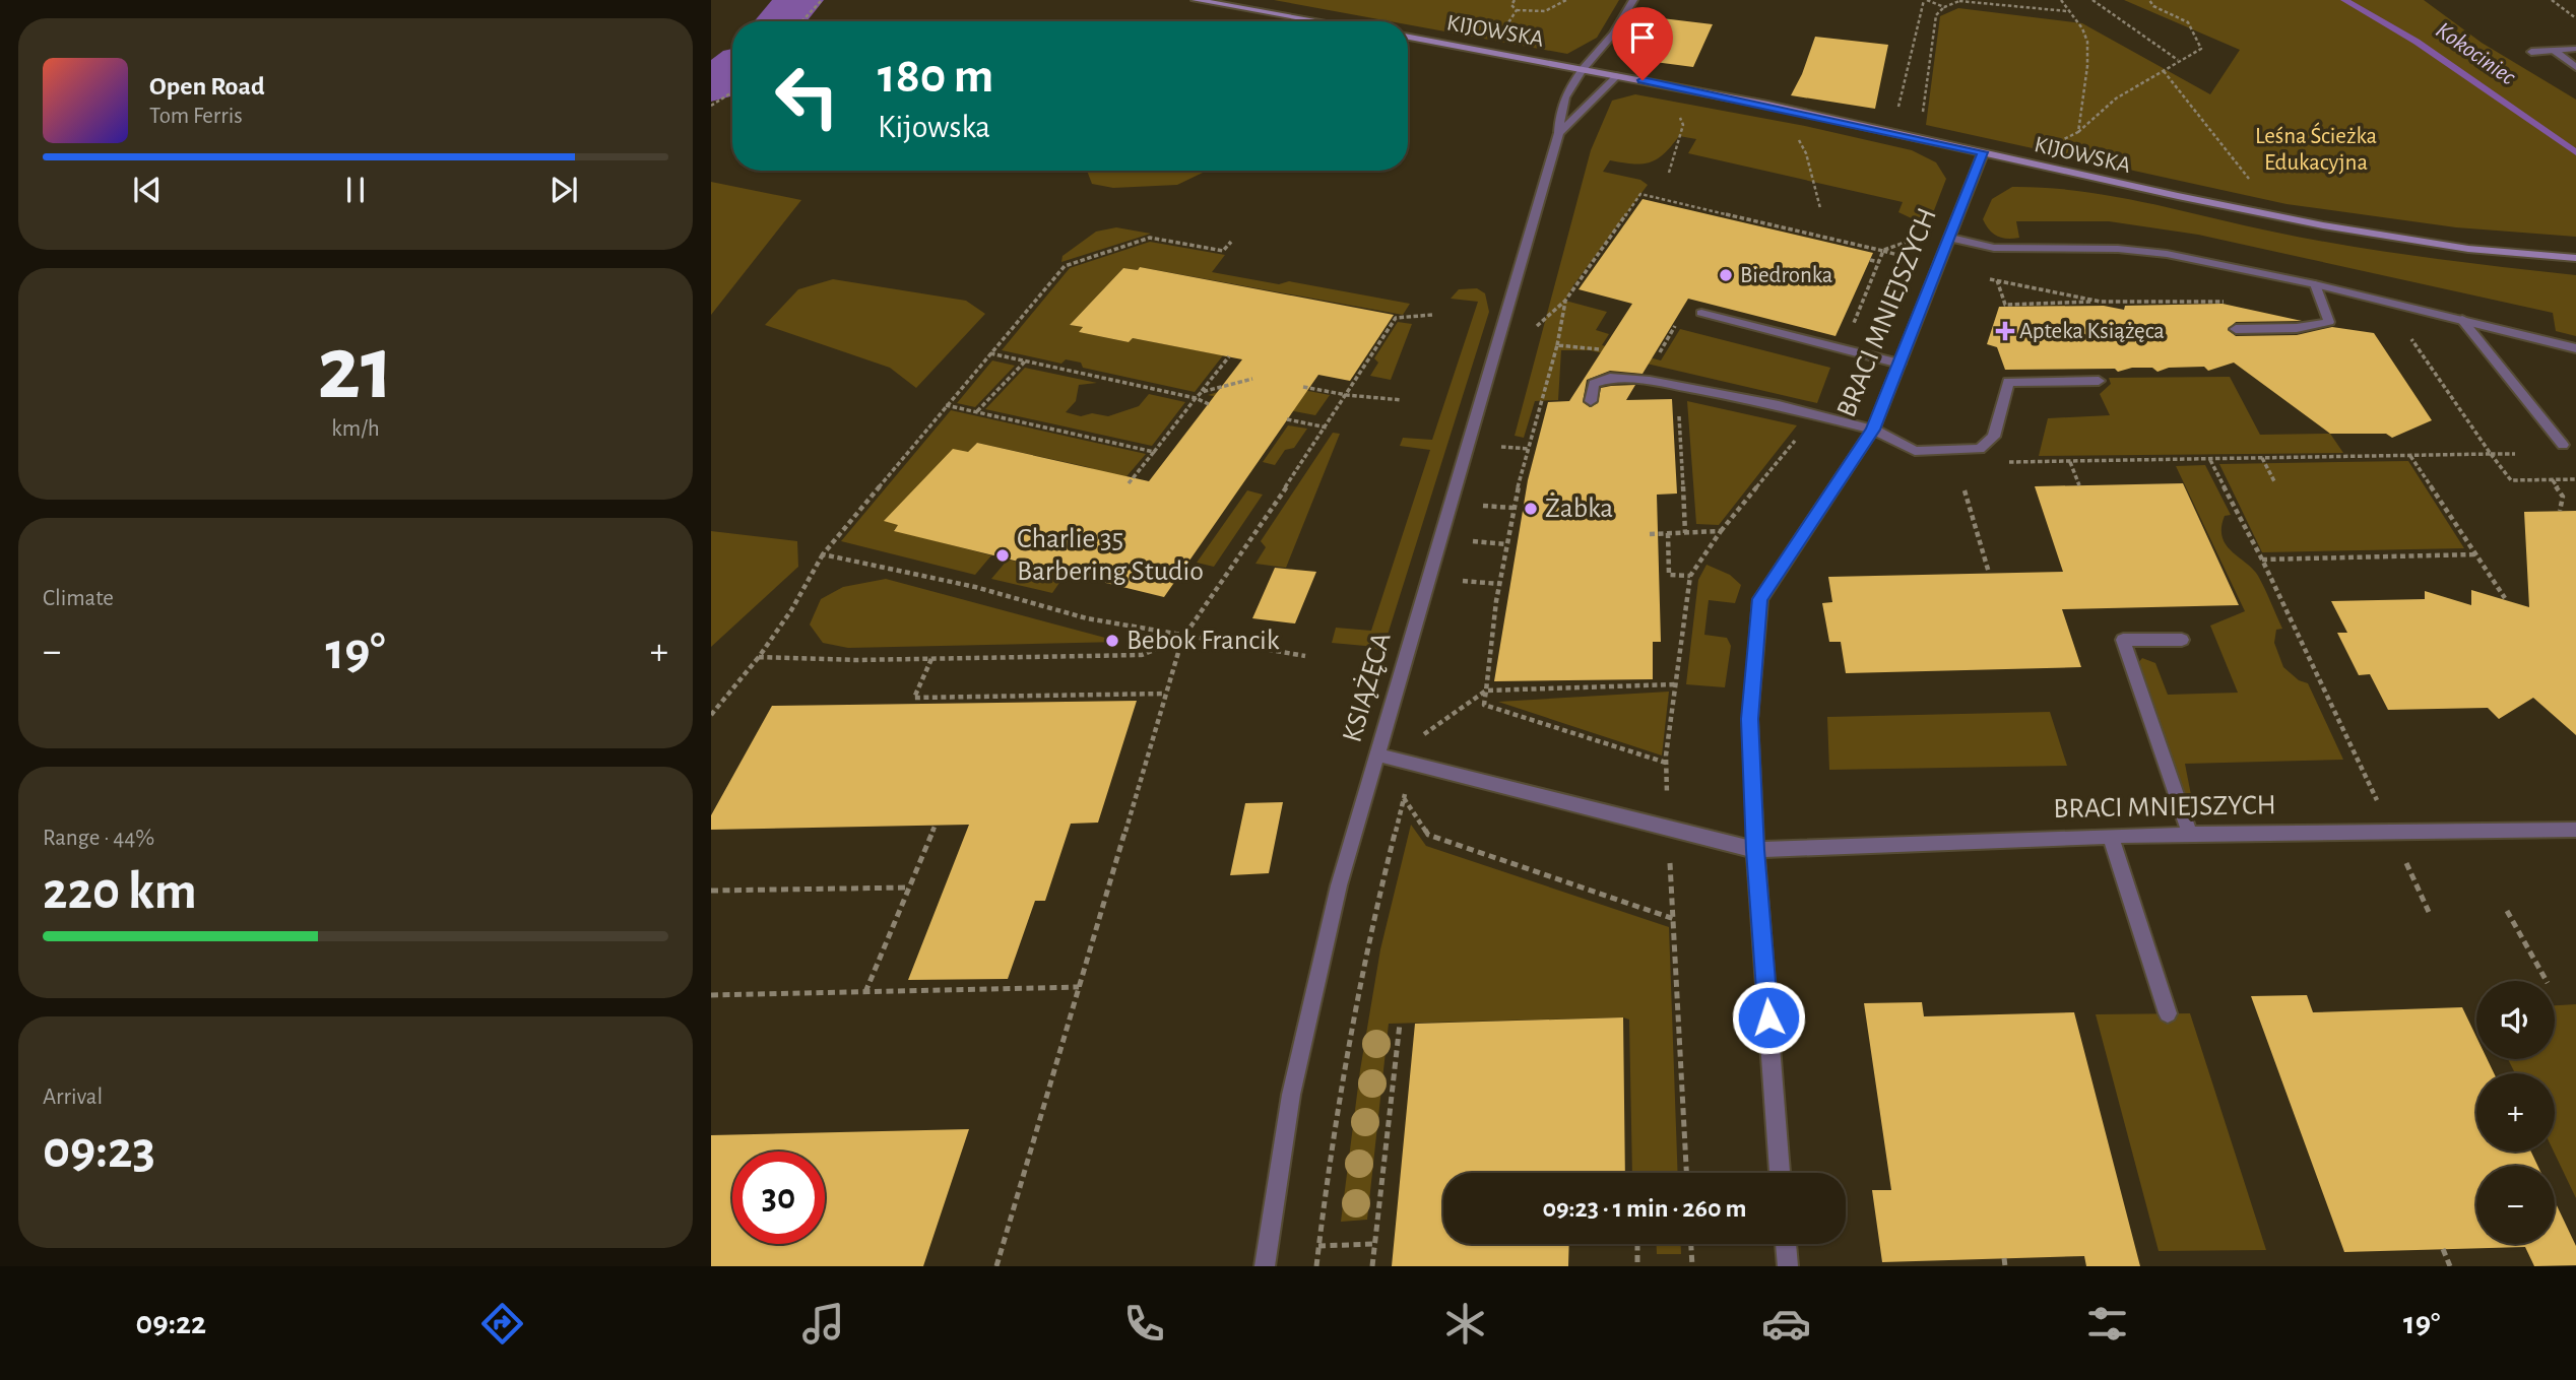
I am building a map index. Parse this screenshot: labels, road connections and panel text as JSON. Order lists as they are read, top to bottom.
{
  "streets": {
    "street": ["KIJOWSKA", "BRACI MNIEJSZYCH", "KSIĄŻĘCA"]
  },
  "crossings": [
    ["KIJOWSKA", "BRACI MNIEJSZYCH"],
    ["KIJOWSKA", "KSIĄŻĘCA"]
  ],
  "water": ["Kokociniec"],
  "parks": ["Leśna Ścieżka Edukacyjna"],
  "places": {
    "other": [
      "Biedronka",
      "Żabka",
      "Charlie 35 Barbering Studio",
      "Bebok Francik"
    ],
    "health": ["Apteka Książęca"]
  },
  "page": {
    "turn": ["180 m", "Kijowska"],
    "song": ["Open Road", "Tom Ferris"],
    "tile": [
      ["21", "km/h"],
      "Climate",
      ["Range · 44%", "220 km"],
      ["Arrival", "09:23"]
    ],
    "heat": ["−", "19°", "+"],
    "map_buttons": ["+", "−"],
    "limit": "30",
    "trip": "09:23 · 1 min · 260 m",
    "tabs": ["09:22", "19°"]
  }
}
